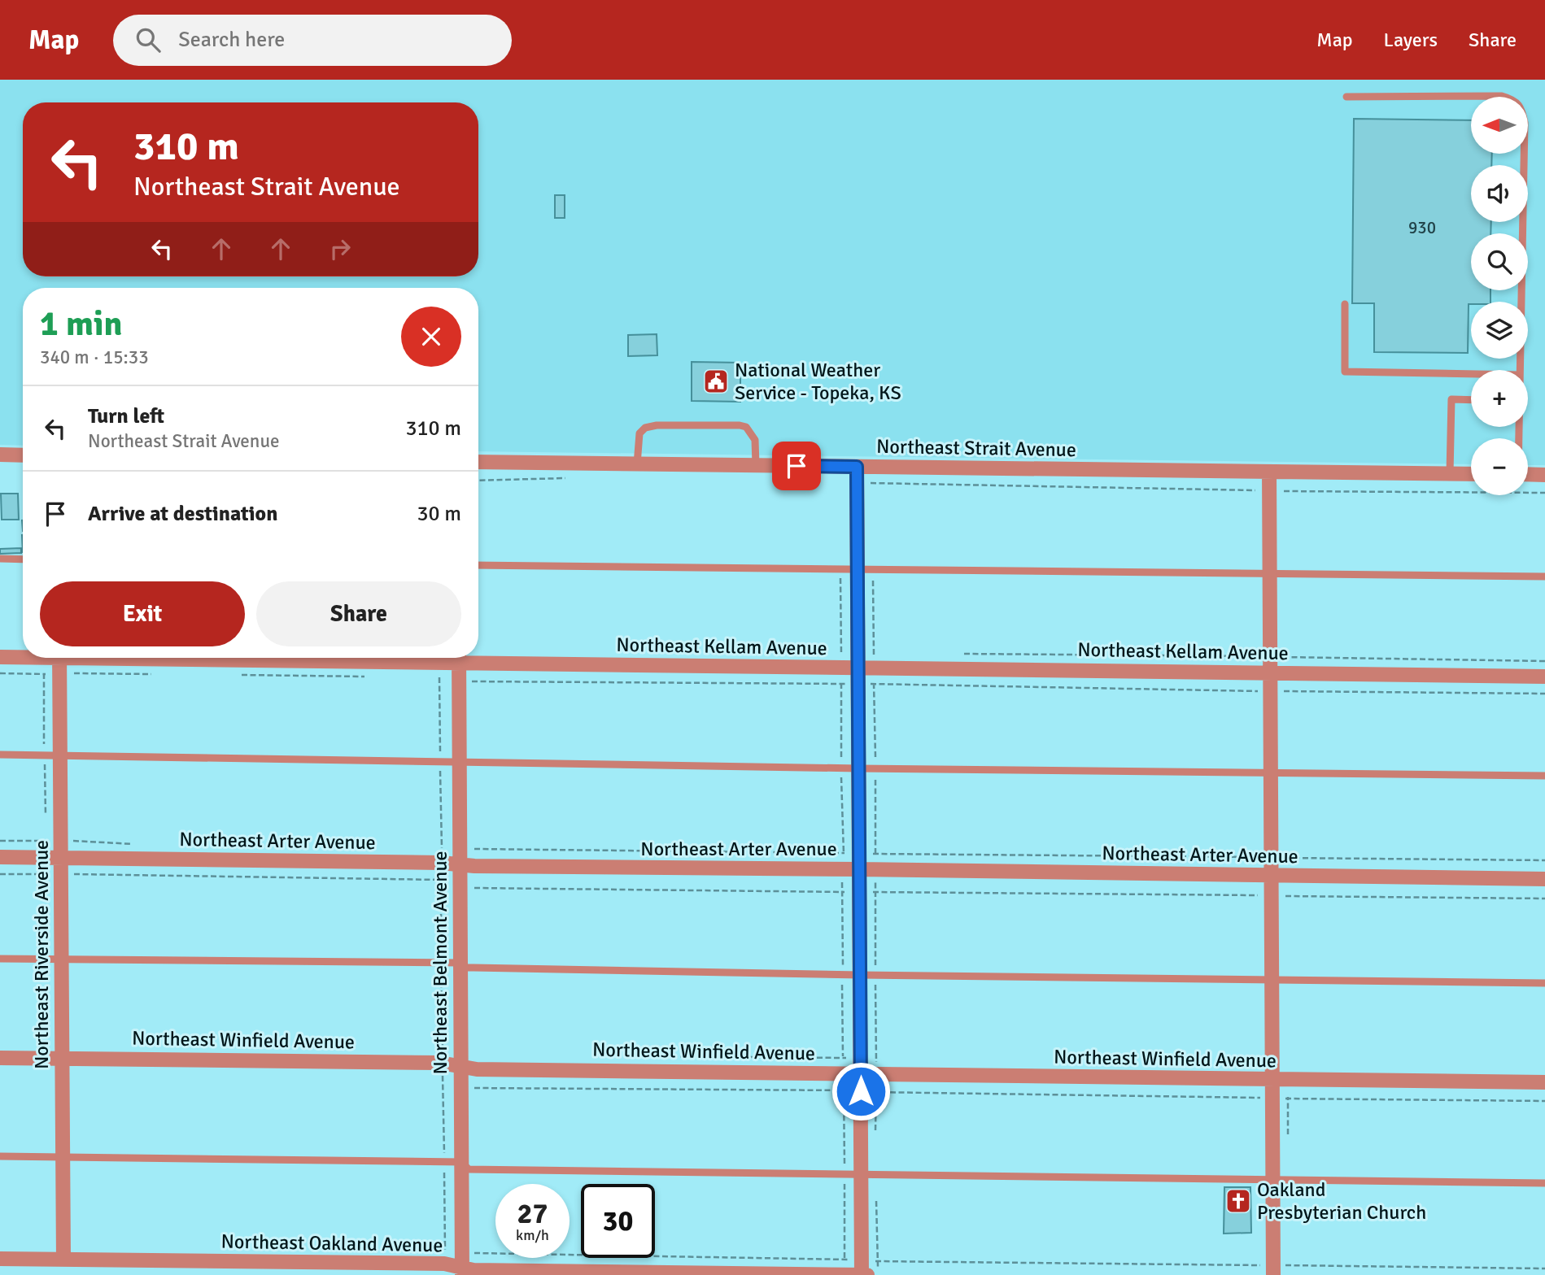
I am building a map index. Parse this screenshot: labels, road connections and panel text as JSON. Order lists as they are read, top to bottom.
{
  "streets": {
    "street": [
      "Northeast Strait Avenue",
      "Northeast Kellam Avenue",
      "Northeast Arter Avenue",
      "Northeast Riverside Avenue",
      "Northeast Belmont Avenue",
      "Northeast Winfield Avenue",
      "Northeast Oakland Avenue"
    ]
  },
  "crossings": [
    ["Northeast Arter Avenue", "Northeast Riverside Avenue"],
    ["Northeast Arter Avenue", "Northeast Belmont Avenue"],
    ["Northeast Riverside Avenue", "Northeast Winfield Avenue"],
    ["Northeast Riverside Avenue", "Northeast Oakland Avenue"],
    ["Northeast Belmont Avenue", "Northeast Winfield Avenue"],
    ["Northeast Belmont Avenue", "Northeast Oakland Avenue"]
  ],
  "places": {
    "public building": ["National Weather Service - Topeka, KS"],
    "church": ["Oakland Presbyterian Church"]
  },
  "house_numbers": ["930"],
  "north": "left",
  "page": {
    "header": "Map",
    "search": "Search here",
    "nav": ["Map", "Layers", "Share"],
    "map_buttons": ["+", "−"],
    "turn": ["310 m", "Northeast Strait Avenue"],
    "heading": ["1 min", "340 m · 15:33"],
    "list": [
      {
        "name": "Turn left",
        "note": "Northeast Strait Avenue",
        "value": "310 m"
      },
      {
        "name": "Arrive at destination",
        "value": "30 m"
      }
    ],
    "buttons": ["Exit", "Share"],
    "speed": "27 km/h",
    "limit": "30"
  }
}
